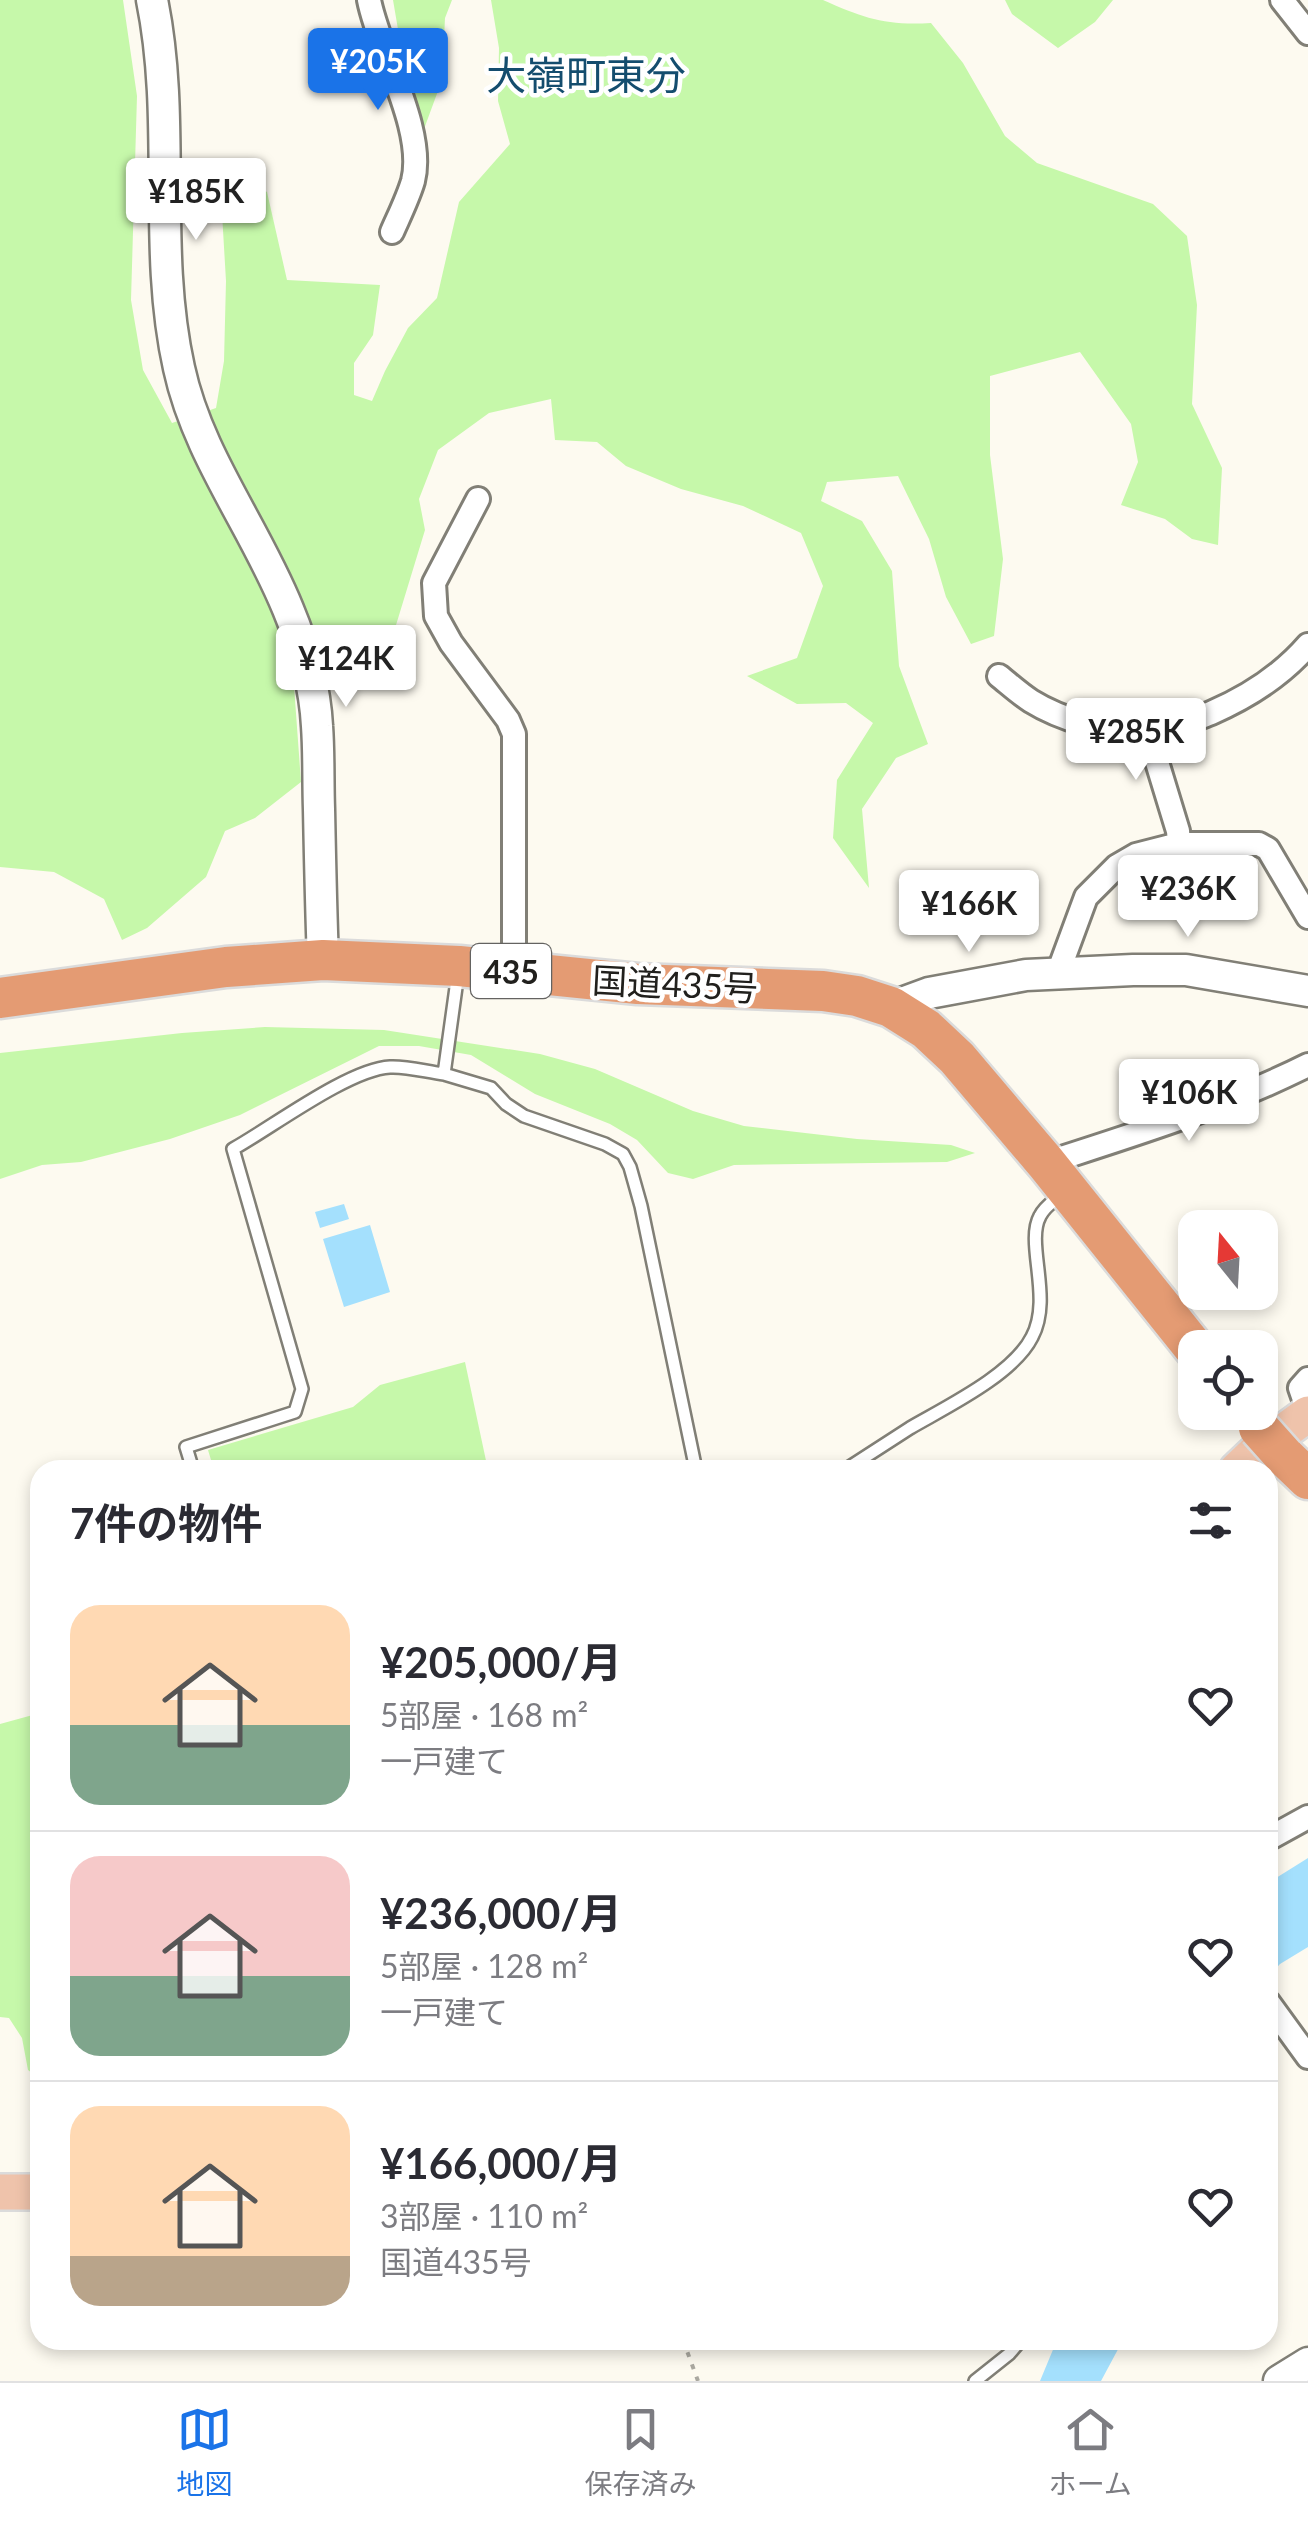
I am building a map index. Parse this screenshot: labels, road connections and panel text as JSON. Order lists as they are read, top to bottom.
{
  "streets": {
    "highway": ["435", "国道435号"]
  },
  "districts": ["大嶺町東分"],
  "north": "top",
  "page": {
    "price": [
      "¥205K",
      "¥185K",
      "¥124K",
      "¥285K",
      "¥236K",
      "¥166K",
      "¥106K"
    ],
    "heading": "7件の物件",
    "list": [
      {
        "name": "¥205,000/月",
        "note": "5部屋 · 168 m² · 一戸建て"
      },
      {
        "name": "¥236,000/月",
        "note": "5部屋 · 128 m² · 一戸建て"
      },
      {
        "name": "¥166,000/月",
        "note": "3部屋 · 110 m² · 国道435号"
      }
    ],
    "tabs": ["地図", "保存済み", "ホーム"]
  }
}
